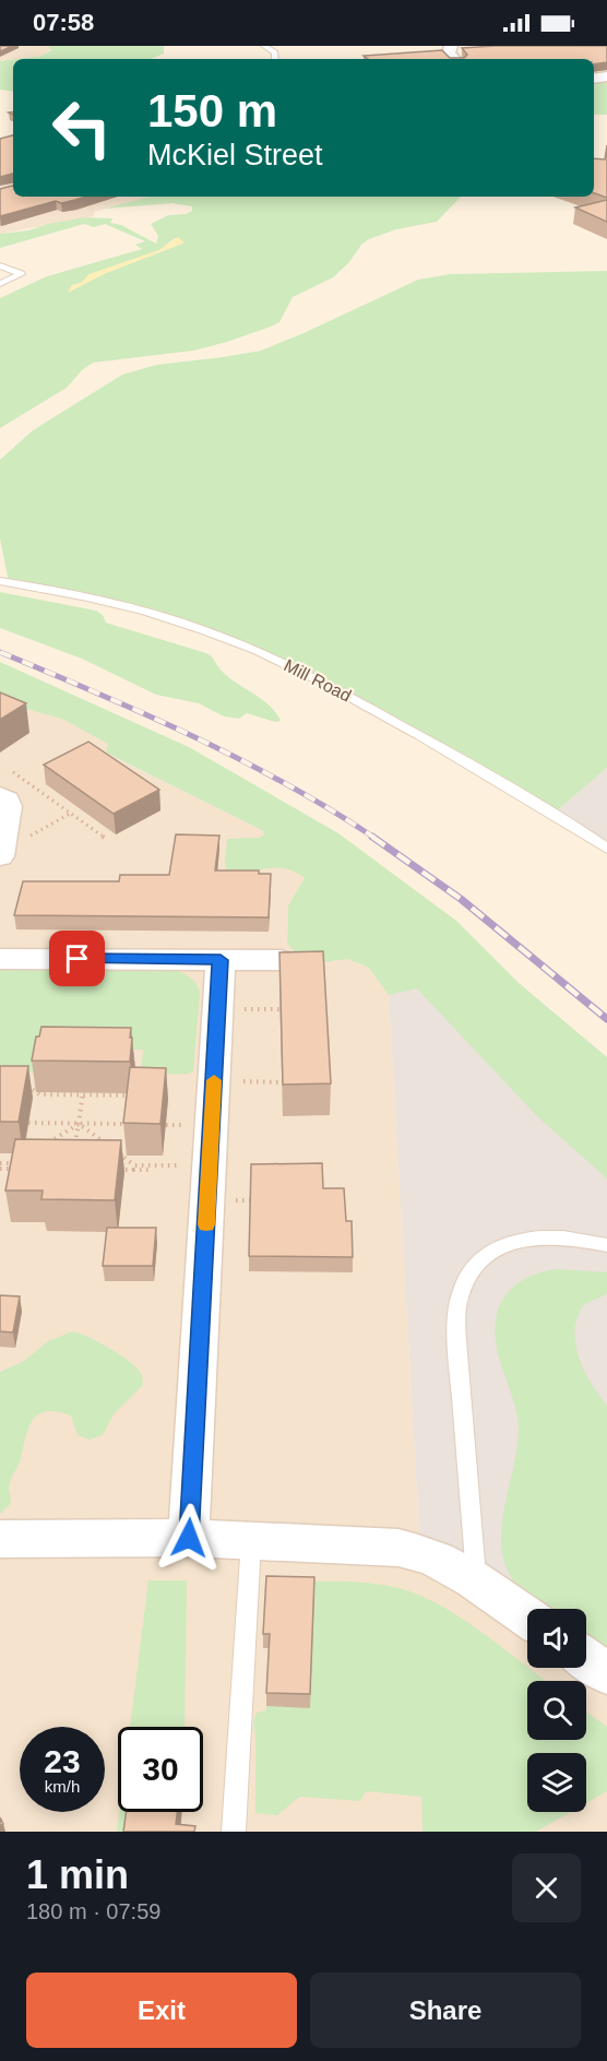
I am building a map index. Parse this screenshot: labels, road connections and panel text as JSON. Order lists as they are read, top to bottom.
{
  "streets": {
    "lane": ["Mill Road"]
  },
  "page": {
    "status": "07:58",
    "turn": ["150 m", "McKiel Street"],
    "speed": "23 km/h",
    "limit": "30",
    "heading": ["1 min", "180 m · 07:59"],
    "buttons": ["Exit", "Share"]
  }
}
